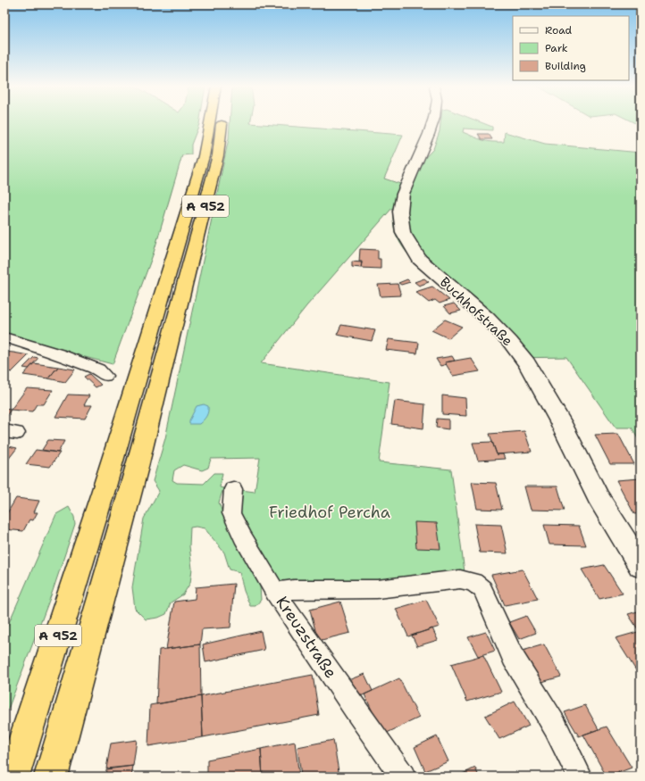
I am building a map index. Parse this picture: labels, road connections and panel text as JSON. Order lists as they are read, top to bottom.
{
  "streets": {
    "highway": ["A 952"],
    "main road": ["Buchhofstraße"],
    "street": ["Kreuzstraße"]
  },
  "parks": ["Friedhof Percha"],
  "legend": ["Road", "Park", "Building"]
}
